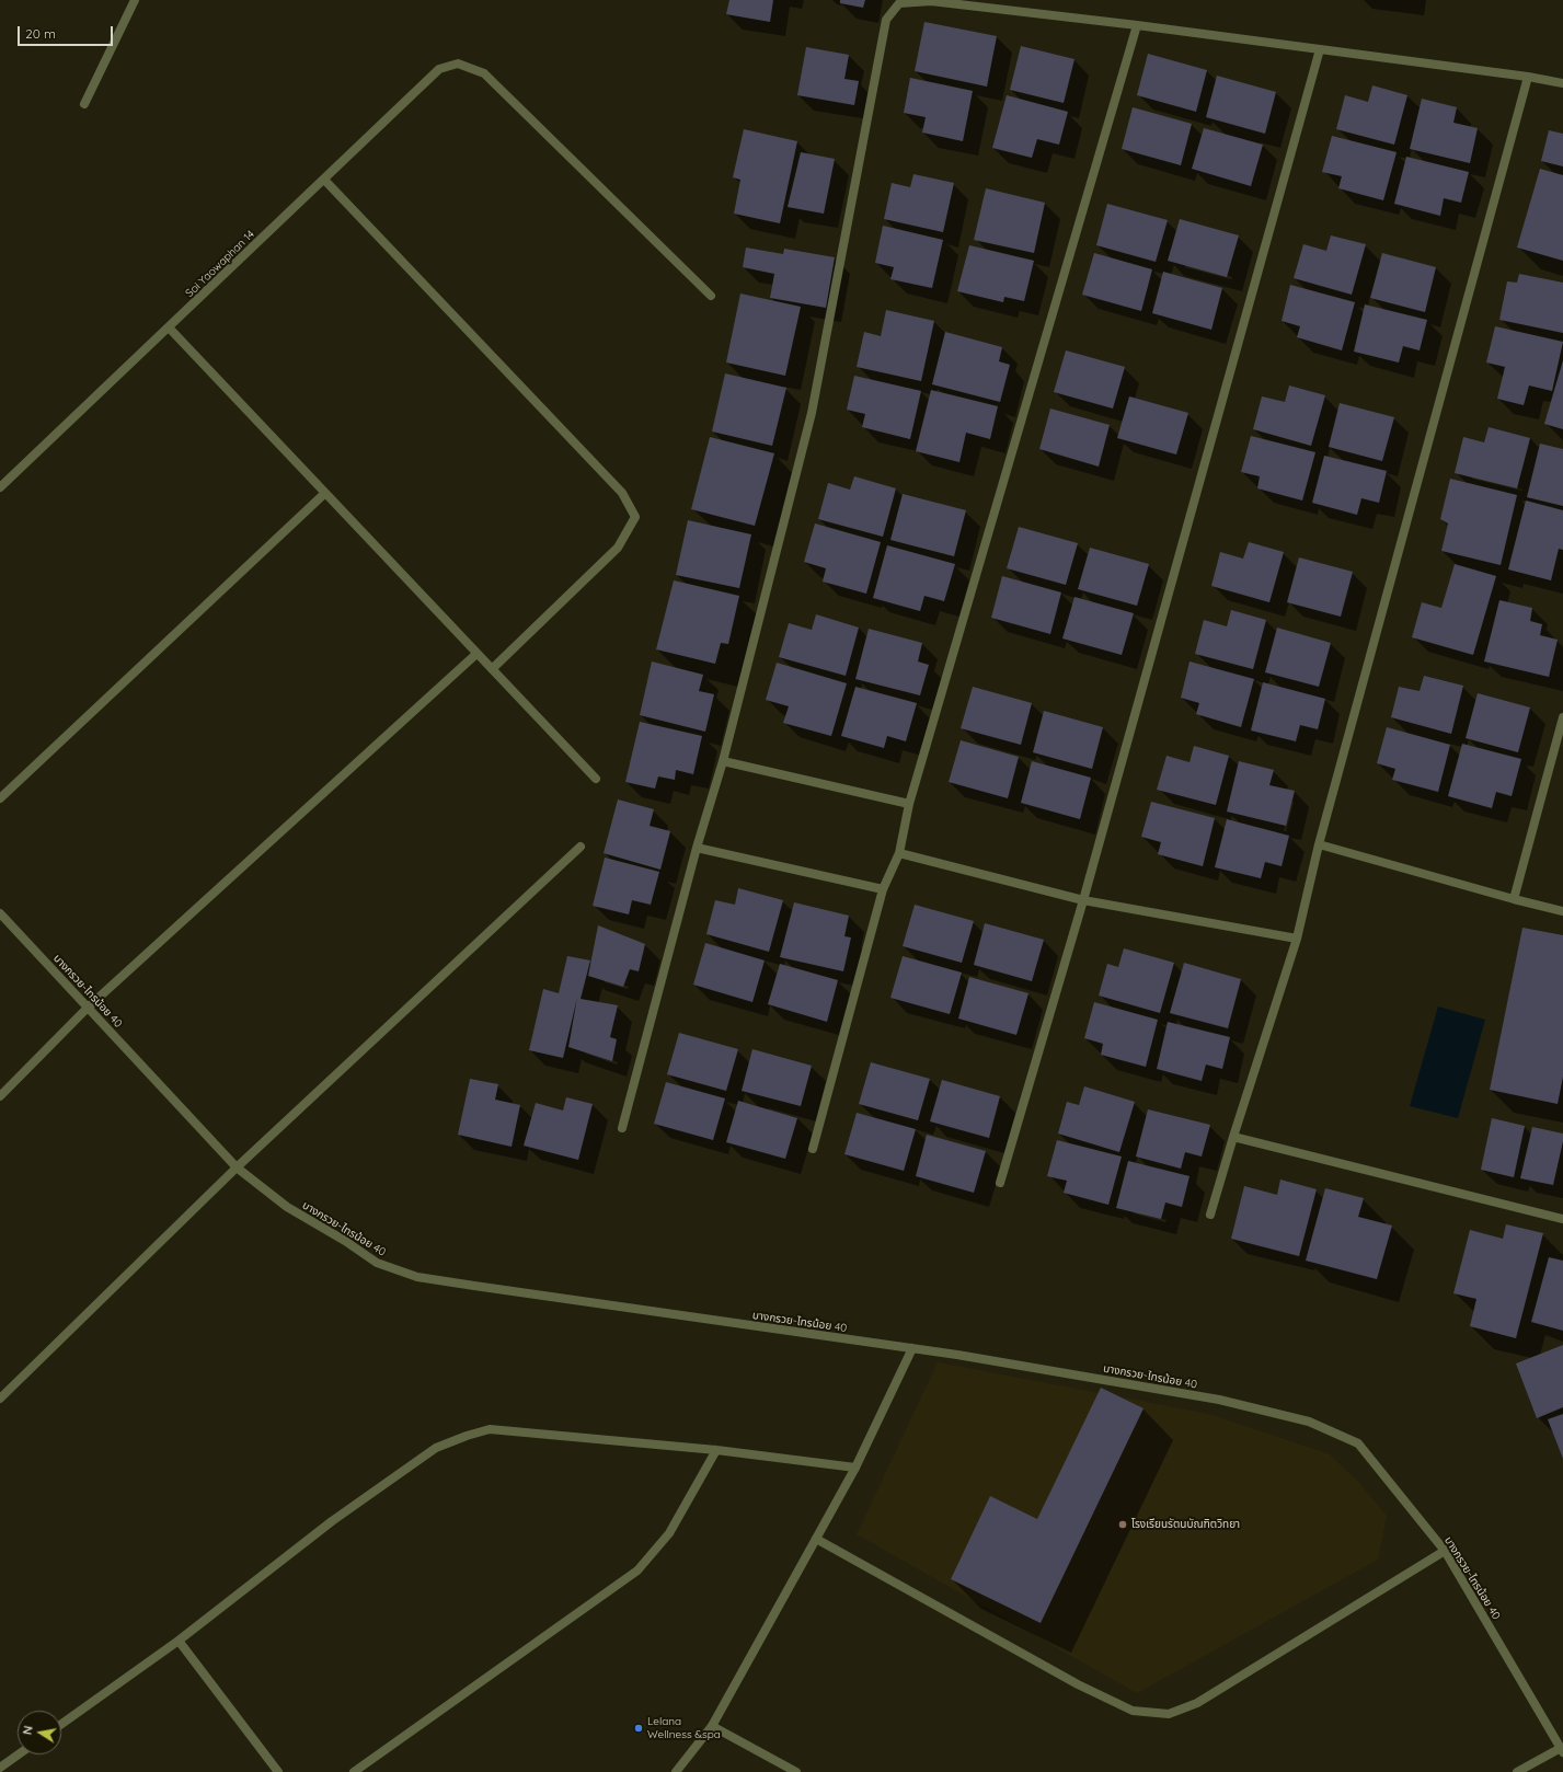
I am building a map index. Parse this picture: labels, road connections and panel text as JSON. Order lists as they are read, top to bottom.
{
  "streets": {
    "street": ["Soi Yaowaphan 14", "บางกรวย-ไทรน้อย 40"]
  },
  "places": ["โรงเรียนรัตนบัณฑิตวิทยา", "Lelana Wellness &spa"],
  "scale_bar": "20 m",
  "north": "left"
}
